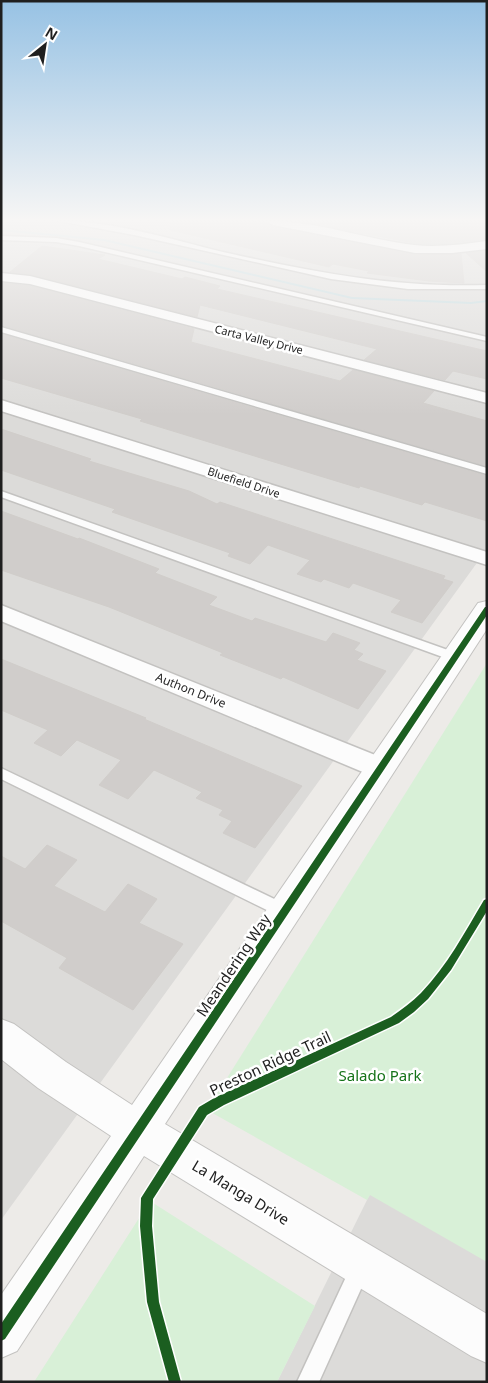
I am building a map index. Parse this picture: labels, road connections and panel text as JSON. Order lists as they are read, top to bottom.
{
  "streets": {
    "street": [
      "Carta Valley Drive",
      "Bluefield Drive",
      "Authon Drive",
      "Meandering Way",
      "La Manga Drive"
    ],
    "cycle path": ["Preston Ridge Trail"]
  },
  "crossings": [
    ["Authon Drive", "Meandering Way"],
    ["Meandering Way", "La Manga Drive"]
  ],
  "parks": ["Salado Park"],
  "north": "top right"
}
